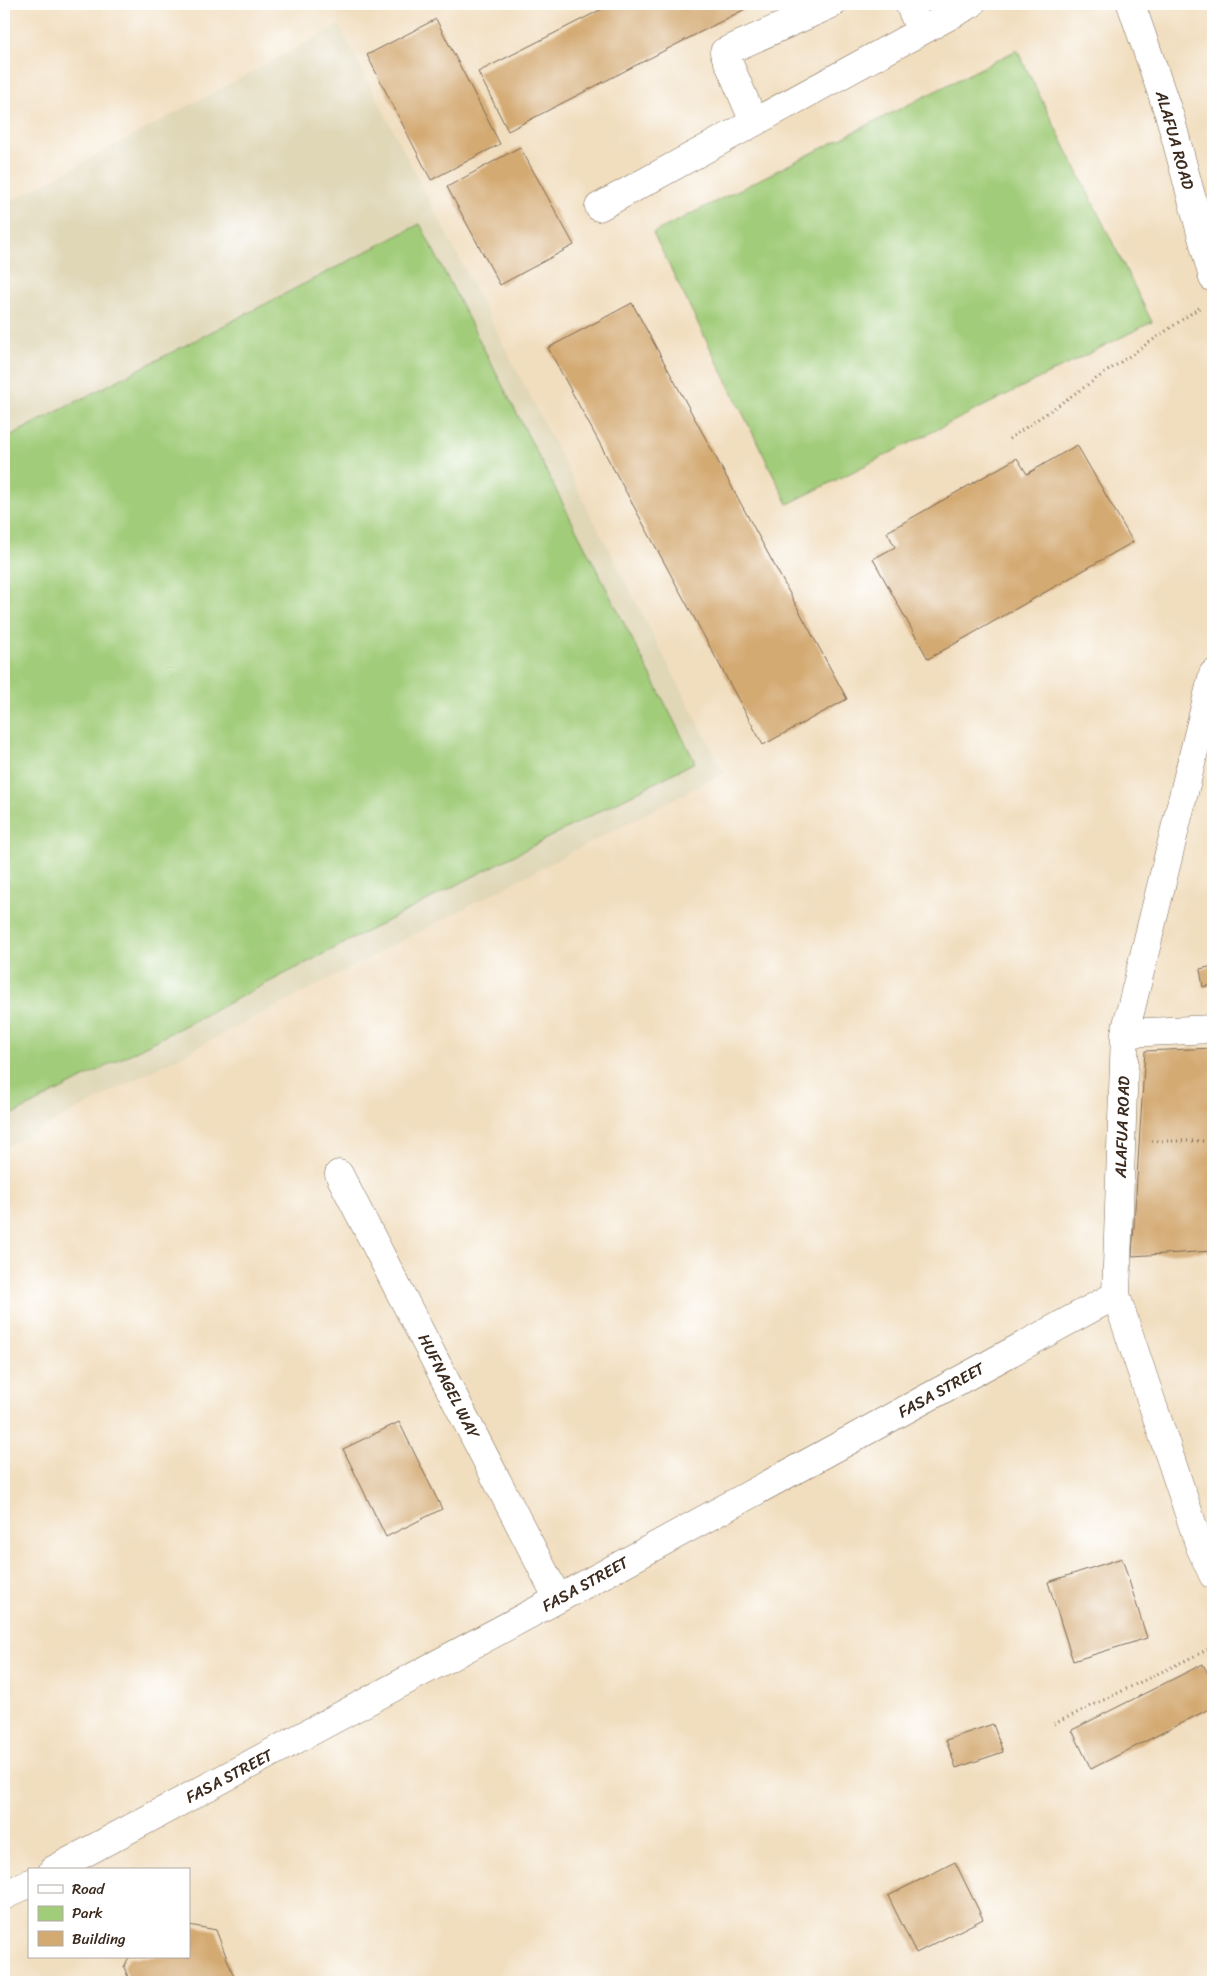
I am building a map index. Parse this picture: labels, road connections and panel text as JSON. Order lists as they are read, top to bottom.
{
  "streets": {
    "street": ["ALAFUA ROAD", "HUFNAGEL WAY", "FASA STREET"]
  },
  "crossings": [
    ["ALAFUA ROAD", "FASA STREET"],
    ["HUFNAGEL WAY", "FASA STREET"]
  ],
  "legend": ["Road", "Park", "Building"]
}
